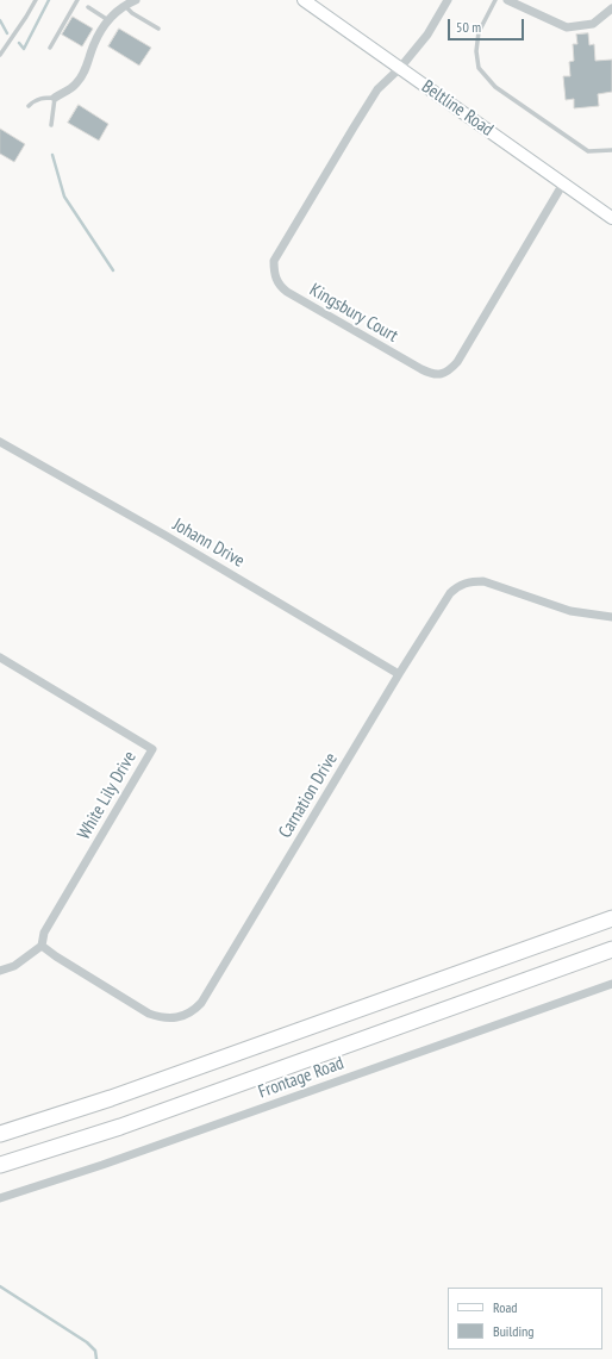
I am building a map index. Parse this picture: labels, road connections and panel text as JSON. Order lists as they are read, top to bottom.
{
  "streets": {
    "main road": ["Beltline Road"],
    "street": [
      "Kingsbury Court",
      "Johann Drive",
      "White Lily Drive",
      "Carnation Drive",
      "Frontage Road"
    ]
  },
  "crossings": [
    ["Beltline Road", "Kingsbury Court"],
    ["Johann Drive", "Carnation Drive"],
    ["White Lily Drive", "Carnation Drive"]
  ],
  "legend": ["Road", "Building"],
  "scale_bar": "50 m"
}
